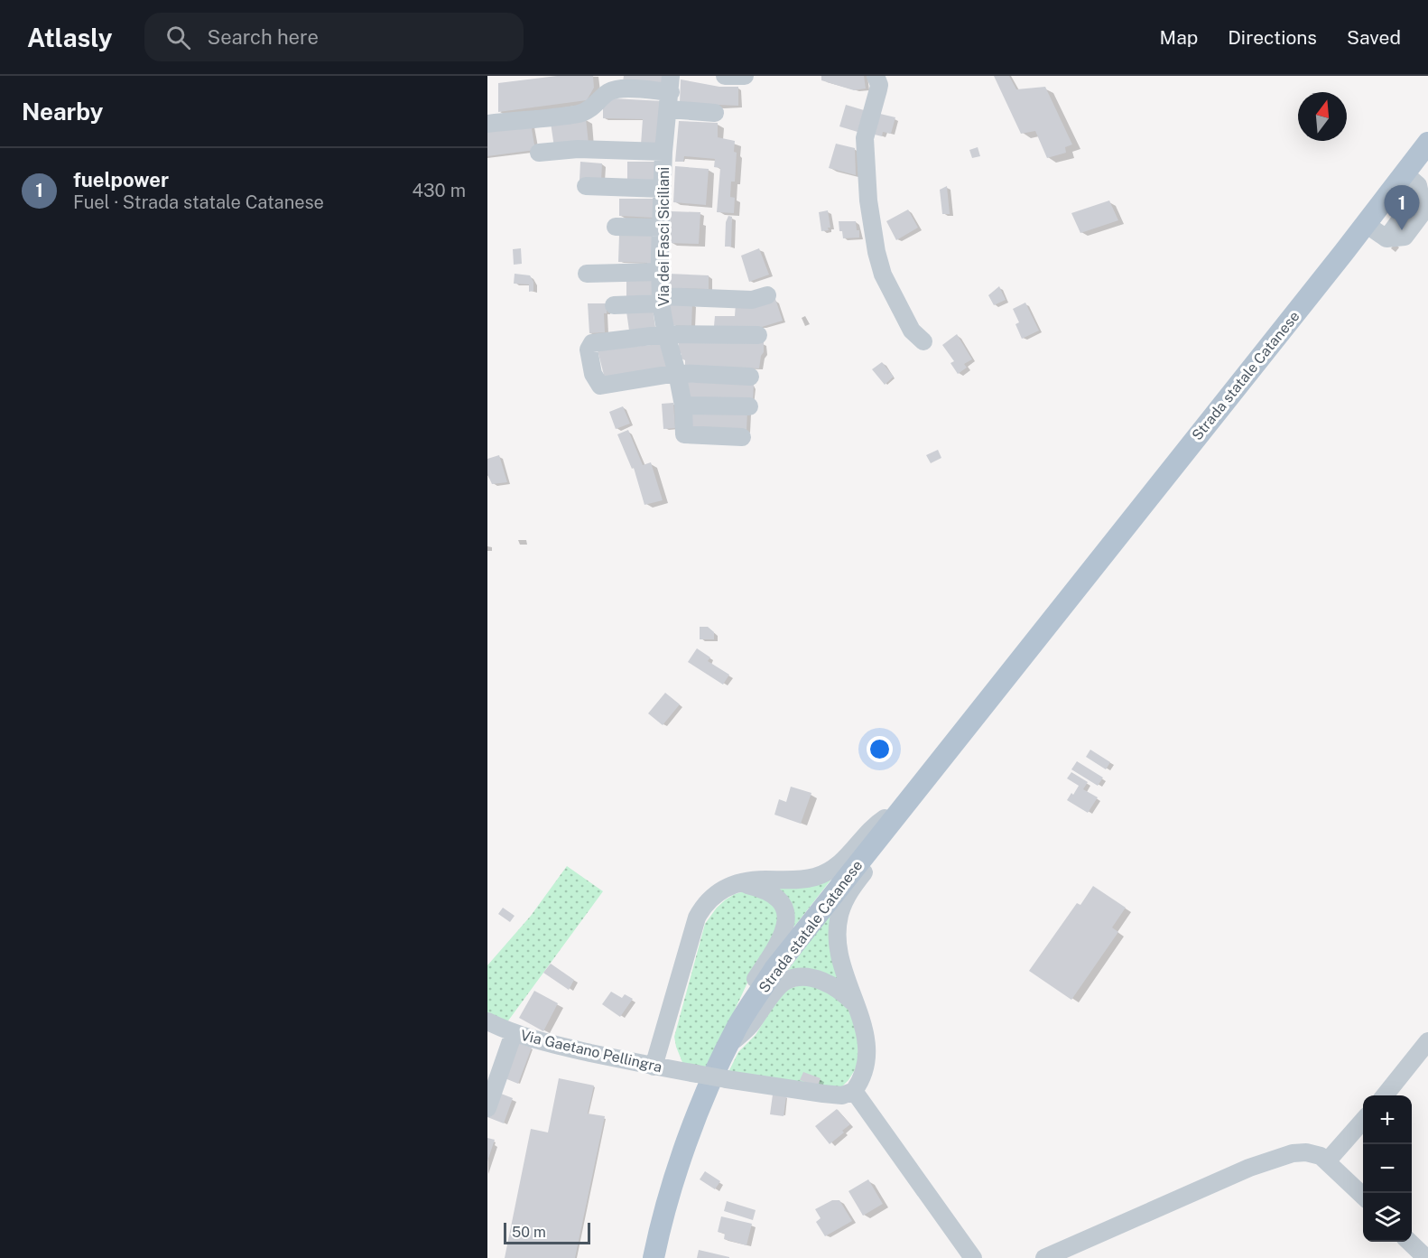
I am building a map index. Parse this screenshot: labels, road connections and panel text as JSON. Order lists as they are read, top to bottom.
{
  "streets": {
    "main road": ["Strada statale Catanese"],
    "street": ["Via dei Fasci Siciliani", "Via Gaetano Pellingra"]
  },
  "scale_bar": "50 m",
  "north": "top",
  "page": {
    "header": "Atlasly",
    "search": "Search here",
    "nav": ["Map", "Directions", "Saved"],
    "heading": "Nearby",
    "list": [
      {
        "mark": "1",
        "name": "fuelpower",
        "note": "Fuel · Strada statale Catanese",
        "value": "430 m"
      }
    ],
    "pins": "1",
    "map_buttons": ["+", "−"],
    "scale": "50 m"
  }
}
